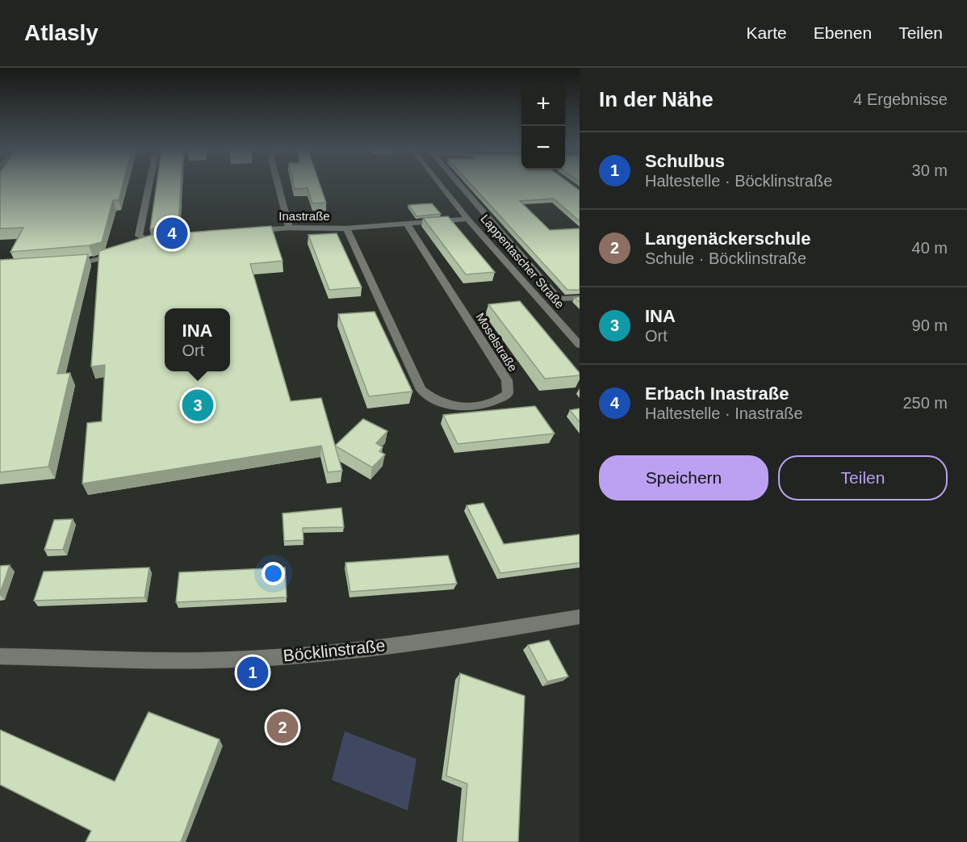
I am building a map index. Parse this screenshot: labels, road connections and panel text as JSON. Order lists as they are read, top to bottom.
{
  "streets": {
    "street": [
      "Inastraße",
      "Lappentascher Straße",
      "Moselstraße",
      "Böcklinstraße"
    ]
  },
  "crossings": [
    ["Inastraße", "Lappentascher Straße"],
    ["Inastraße", "Moselstraße"]
  ],
  "page": {
    "header": "Atlasly",
    "nav": ["Karte", "Ebenen", "Teilen"],
    "heading": ["In der Nähe", "4 Ergebnisse"],
    "map_buttons": ["+", "−"],
    "list": [
      {
        "mark": "1",
        "name": "Schulbus",
        "note": "Haltestelle · Böcklinstraße",
        "value": "30 m"
      },
      {
        "mark": "2",
        "name": "Langenäckerschule",
        "note": "Schule · Böcklinstraße",
        "value": "40 m"
      },
      {
        "mark": "3",
        "name": "INA",
        "note": "Ort",
        "value": "90 m"
      },
      {
        "mark": "4",
        "name": "Erbach Inastraße",
        "note": "Haltestelle · Inastraße",
        "value": "250 m"
      }
    ],
    "pins": [
      "4",
      "3",
      "1",
      "2"
    ],
    "popup": ["INA", "Ort"],
    "buttons": ["Speichern", "Teilen"]
  }
}
